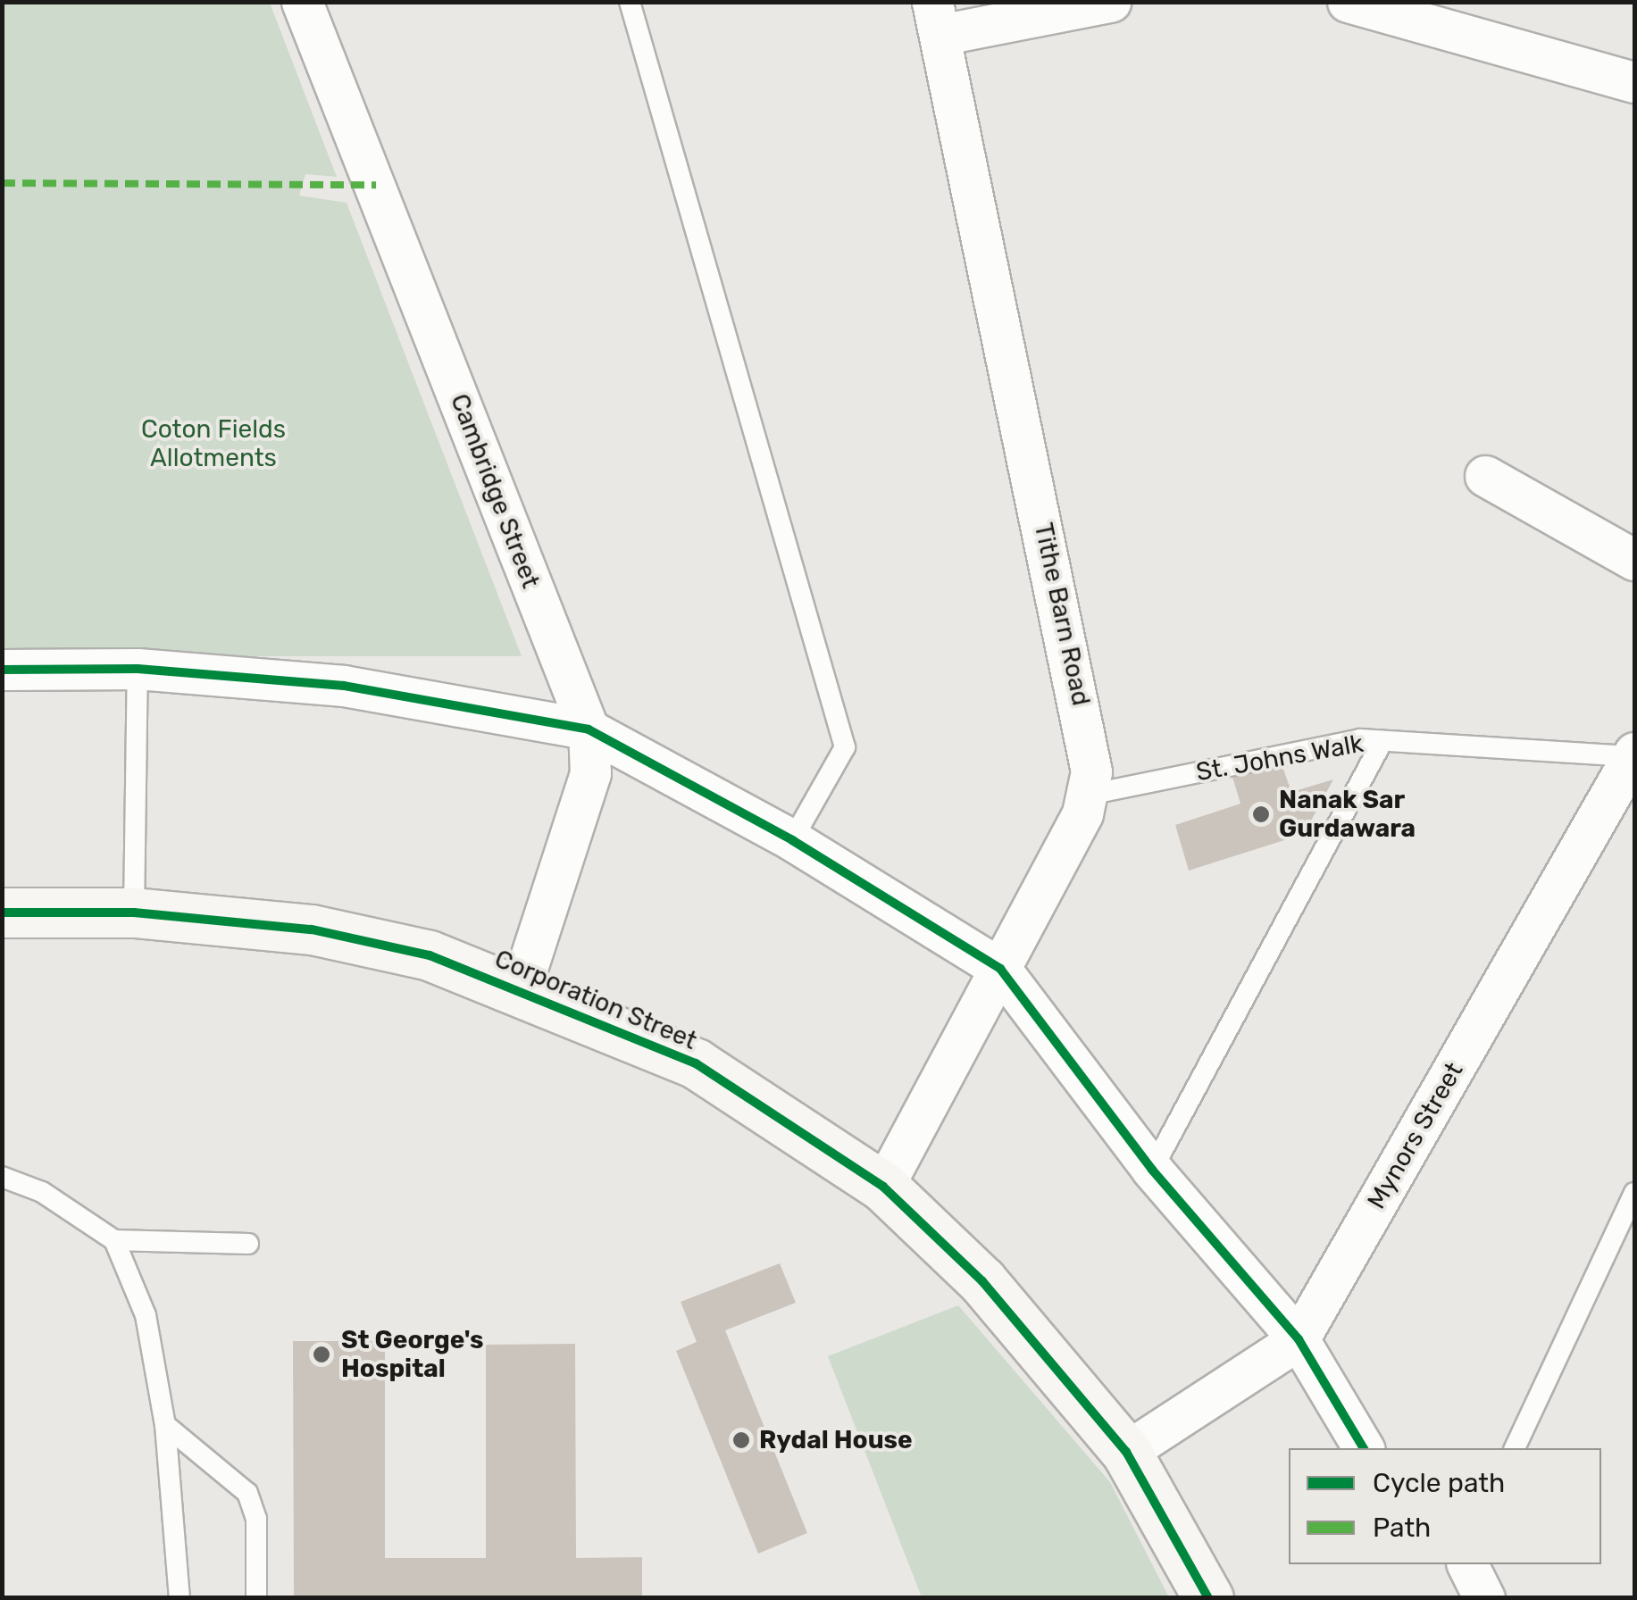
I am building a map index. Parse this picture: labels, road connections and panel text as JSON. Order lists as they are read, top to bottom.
{
  "streets": {
    "street": [
      "Cambridge Street",
      "Tithe Barn Road",
      "Corporation Street",
      "Mynors Street"
    ],
    "lane": ["St. Johns Walk"]
  },
  "crossings": [
    ["Cambridge Street", "Corporation Street"],
    ["Tithe Barn Road", "St. Johns Walk"],
    ["Tithe Barn Road", "Corporation Street"],
    ["St. Johns Walk", "Mynors Street"],
    ["Corporation Street", "Mynors Street"]
  ],
  "parks": ["Coton Fields Allotments"],
  "places": ["Nanak Sar Gurdawara", "St George's Hospital", "Rydal House"],
  "legend": ["Cycle path", "Path"]
}
